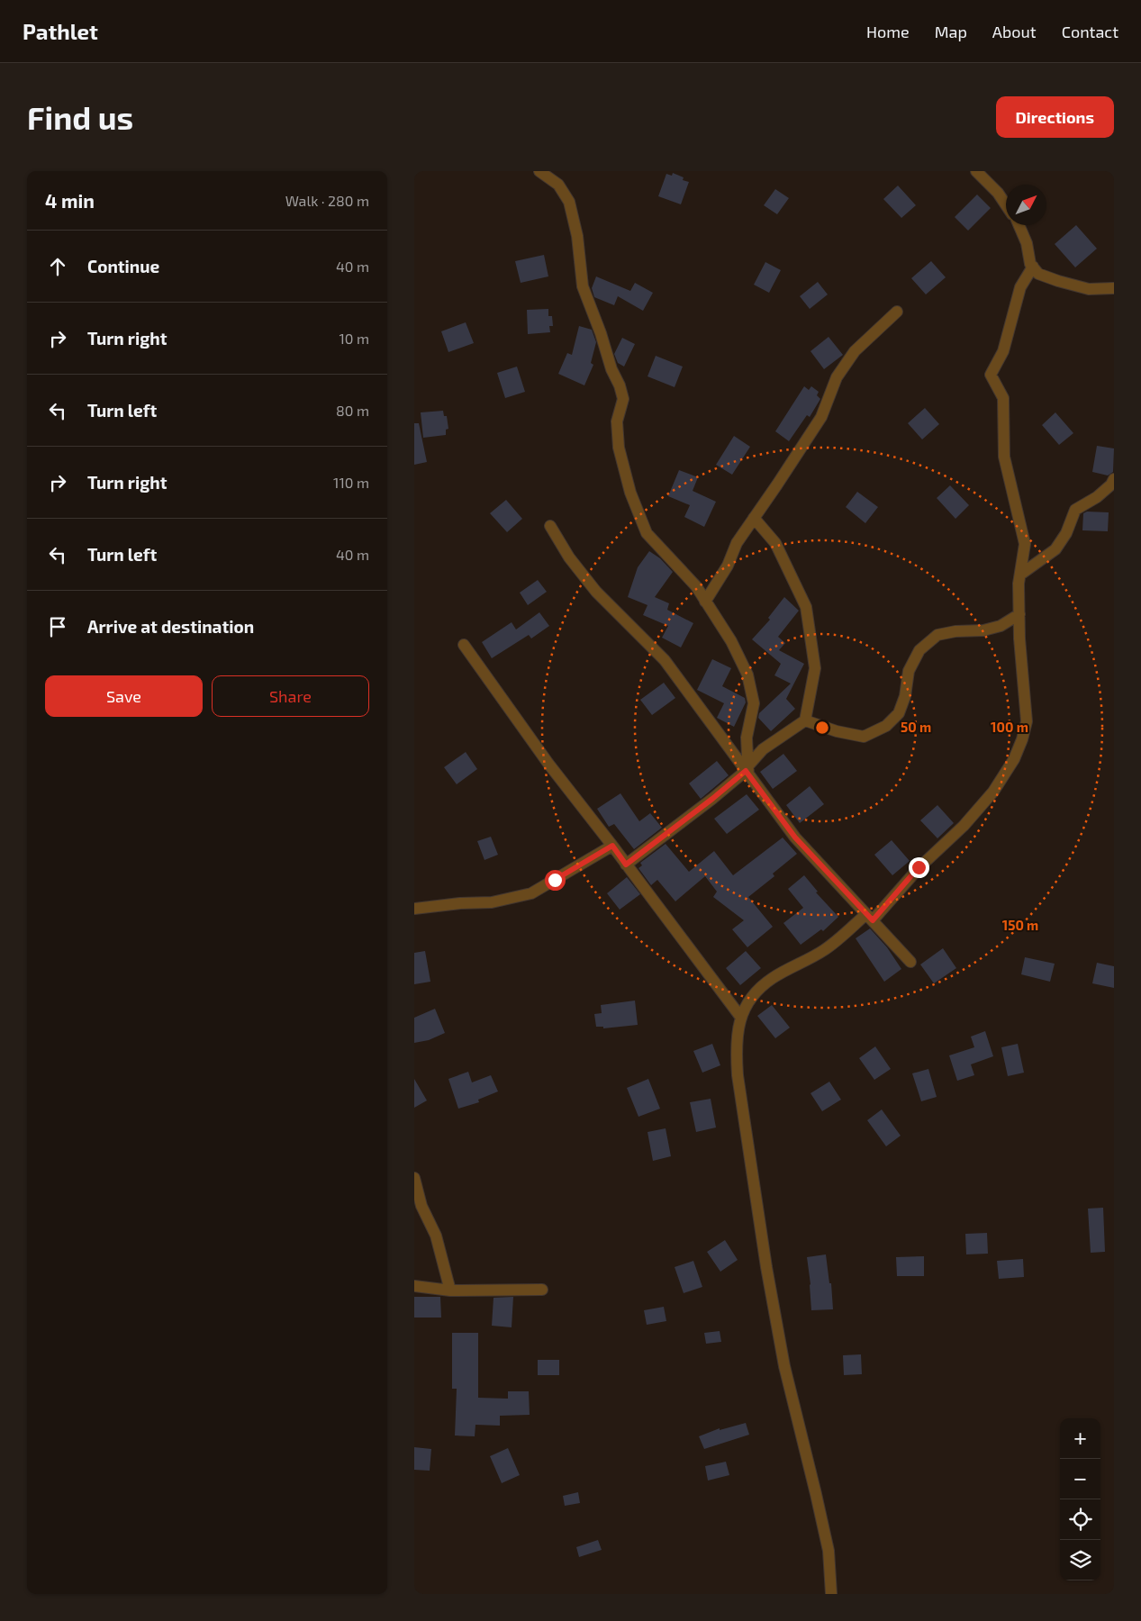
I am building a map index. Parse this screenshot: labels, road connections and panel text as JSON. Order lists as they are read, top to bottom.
{
  "north": "top right",
  "page": {
    "header": "Pathlet",
    "nav": [
      "Home",
      "Map",
      "About",
      "Contact"
    ],
    "buttons": [
      "Directions",
      ["Save", "Share"]
    ],
    "title": "Find us",
    "heading": ["4 min", "Walk · 280 m"],
    "list": [
      ["Continue", "40 m"],
      ["Turn right", "10 m"],
      ["Turn left", "80 m"],
      ["Turn right", "110 m"],
      ["Turn left", "40 m"],
      "Arrive at destination"
    ],
    "map_buttons": ["+", "−"]
  },
  "rings": ["50 m", "100 m", "150 m"]
}
